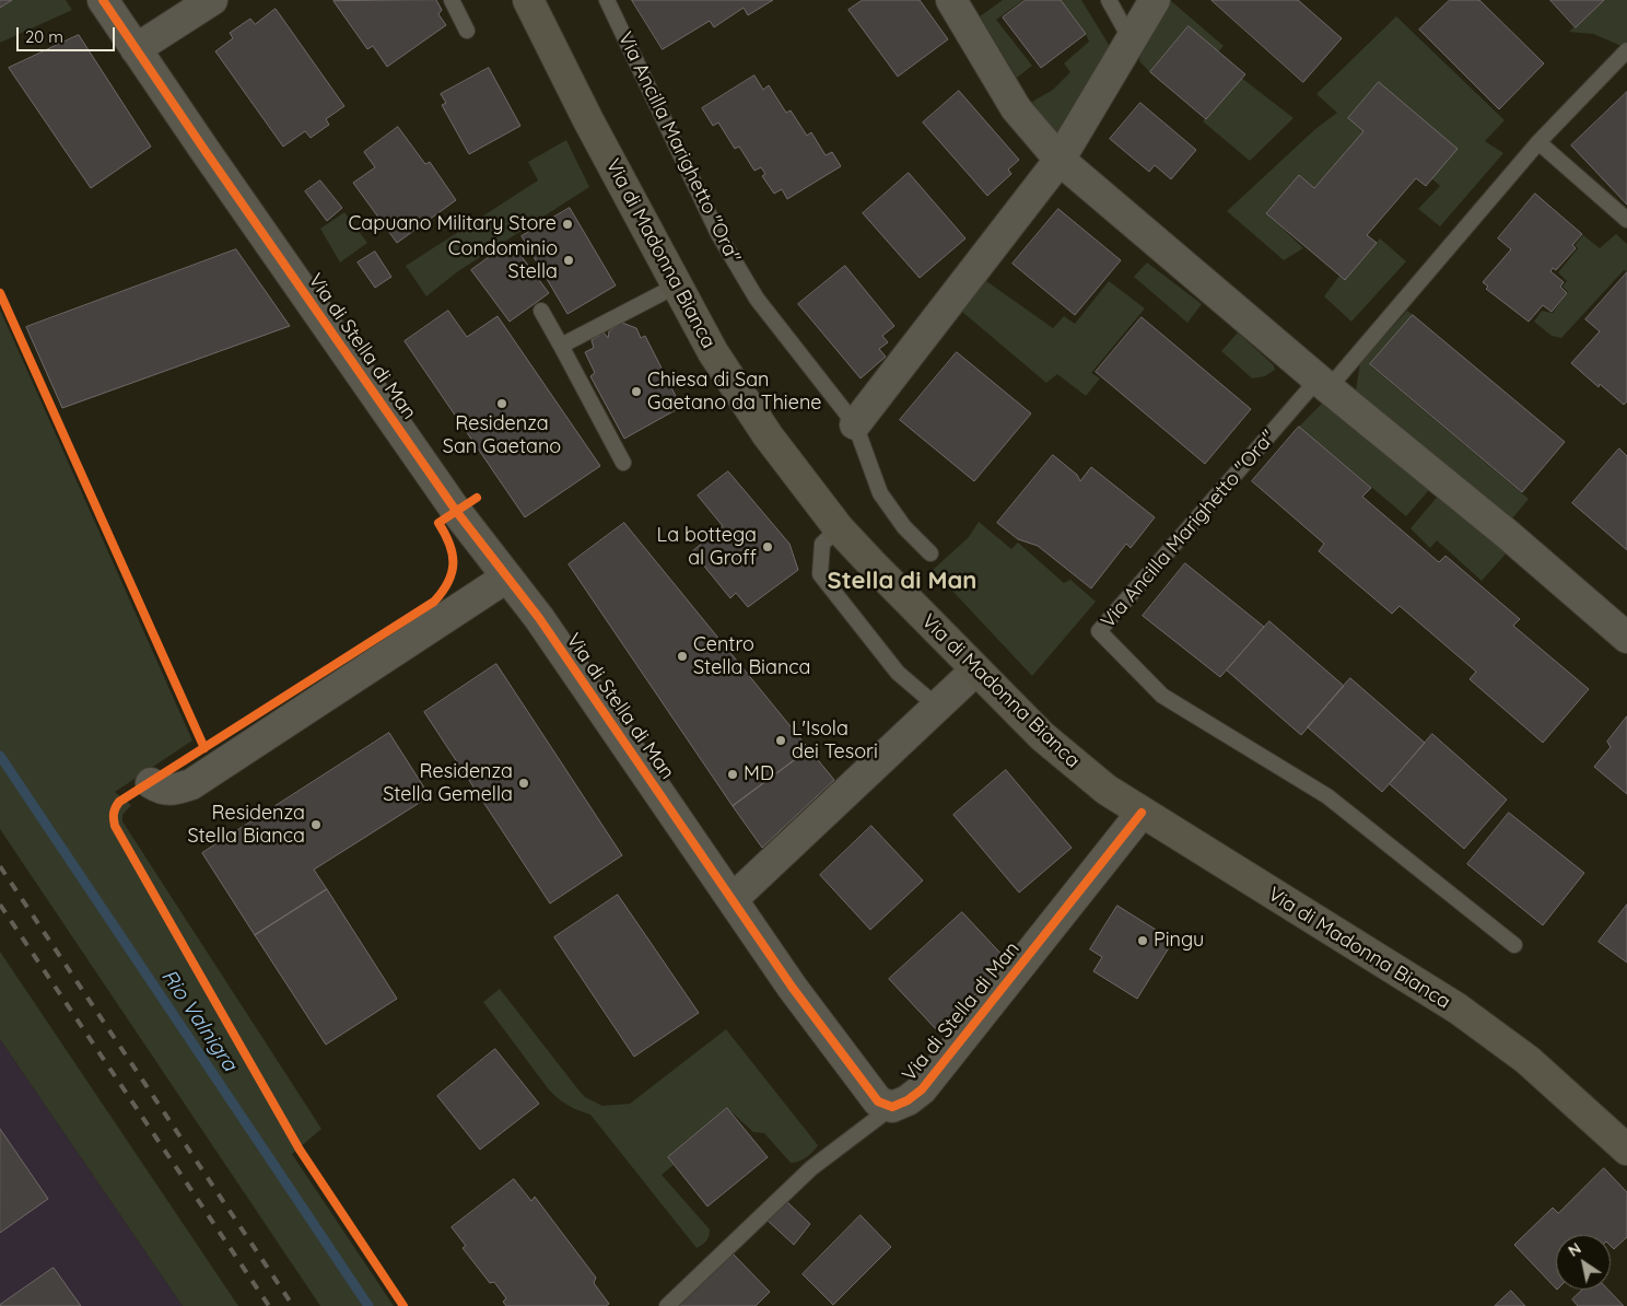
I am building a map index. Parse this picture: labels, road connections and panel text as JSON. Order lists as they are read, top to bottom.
{
  "streets": {
    "main road": ["Via di Madonna Bianca"],
    "street": ["Via di Stella di Man"],
    "lane": ["Via Ancilla Marighetto \"Ora\""]
  },
  "crossings": [
    ["Via di Madonna Bianca", "Via di Stella di Man"]
  ],
  "districts": ["Stella di Man"],
  "water": ["Rio Valnigra"],
  "places": [
    "Capuano Military Store",
    "Condominio Stella",
    "Chiesa di San Gaetano da Thiene",
    "Residenza San Gaetano",
    "La bottega al Groff",
    "Centro Stella Bianca",
    "L'Isola dei Tesori",
    "MD",
    "Residenza Stella Gemella",
    "Residenza Stella Bianca",
    "Pingu"
  ],
  "scale_bar": "20 m",
  "north": "top left"
}
